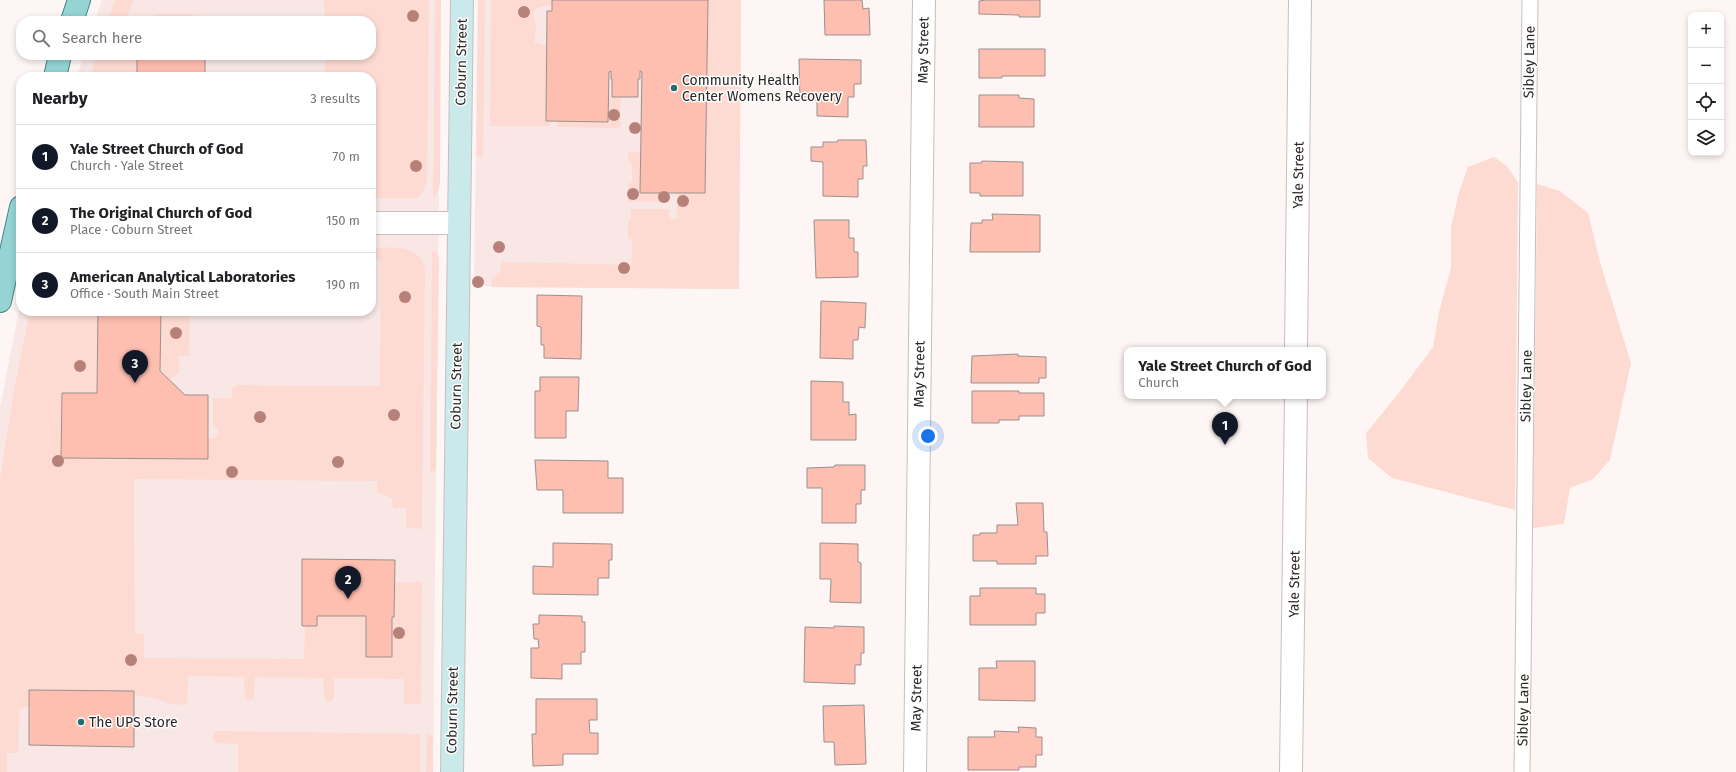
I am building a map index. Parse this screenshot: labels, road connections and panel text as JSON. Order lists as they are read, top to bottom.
{
  "streets": {
    "street": ["May Street", "Coburn Street", "Yale Street"],
    "lane": ["Sibley Lane"]
  },
  "places": ["Community Health Center Womens Recovery", "The UPS Store"],
  "page": {
    "map_buttons": ["+", "−"],
    "search": "Search here",
    "heading": ["Nearby", "3 results"],
    "list": [
      {
        "mark": "1",
        "name": "Yale Street Church of God",
        "note": "Church · Yale Street",
        "value": "70 m"
      },
      {
        "mark": "2",
        "name": "The Original Church of God",
        "note": "Place · Coburn Street",
        "value": "150 m"
      },
      {
        "mark": "3",
        "name": "American Analytical Laboratories",
        "note": "Office · South Main Street",
        "value": "190 m"
      }
    ],
    "popup": ["Yale Street Church of God", "Church"],
    "pins": ["3", "1", "2"]
  }
}
